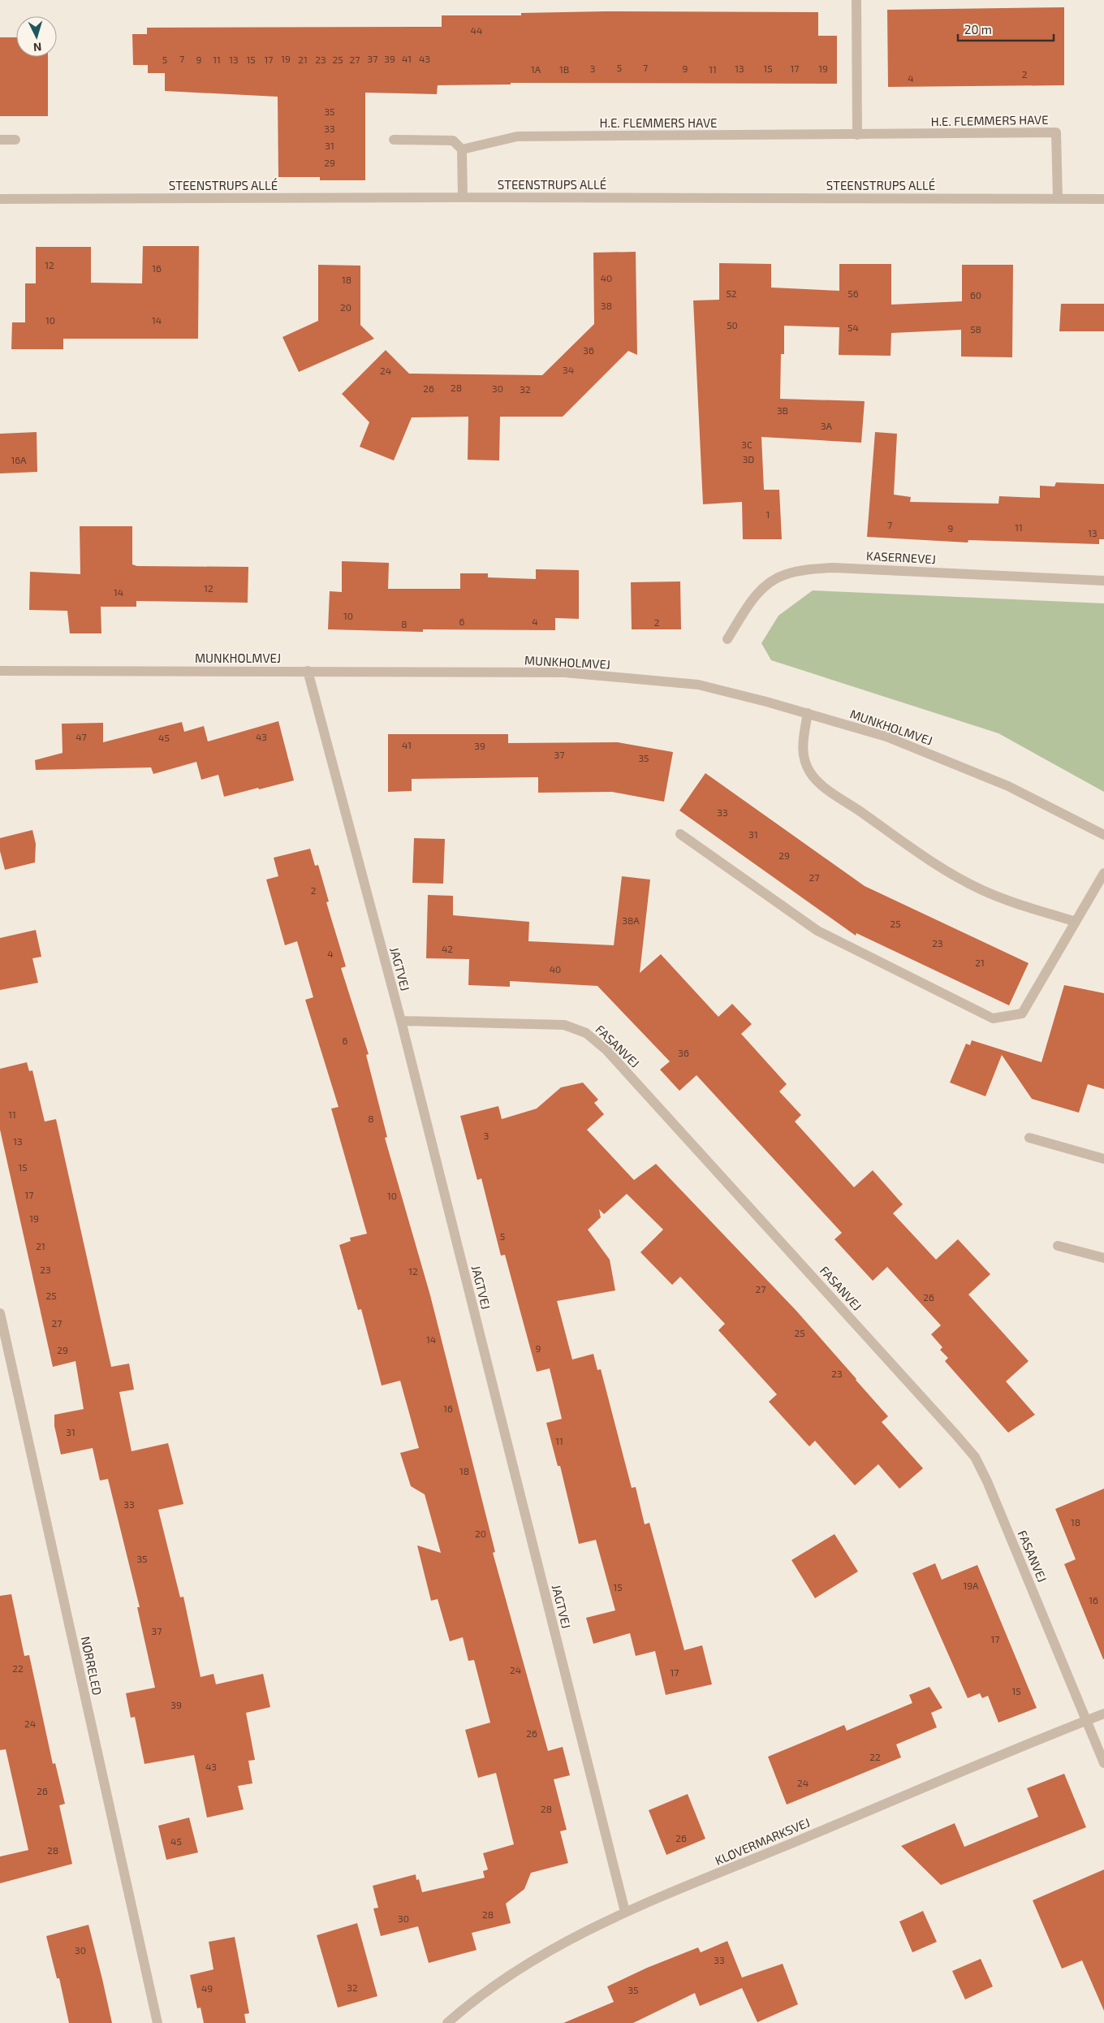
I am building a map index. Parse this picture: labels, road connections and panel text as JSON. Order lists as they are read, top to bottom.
{
  "streets": {
    "street": [
      "H.E. FLEMMERS HAVE",
      "STEENSTRUPS ALLÉ",
      "KASERNEVEJ",
      "MUNKHOLMVEJ",
      "JAGTVEJ",
      "FASANVEJ",
      "NØRRELED",
      "KLØVERMARKSVEJ"
    ]
  },
  "crossings": [
    ["H.E. FLEMMERS HAVE", "STEENSTRUPS ALLÉ"],
    ["MUNKHOLMVEJ", "JAGTVEJ"],
    ["JAGTVEJ", "FASANVEJ"],
    ["JAGTVEJ", "KLØVERMARKSVEJ"],
    ["FASANVEJ", "KLØVERMARKSVEJ"]
  ],
  "house_numbers": [
    "44",
    "7",
    "19",
    "37",
    "39",
    "41",
    "43",
    "5",
    "9",
    "11",
    "13",
    "15",
    "17",
    "21",
    "23",
    "25",
    "27",
    "5",
    "7",
    "3",
    "9",
    "13",
    "15",
    "17",
    "19",
    "1A",
    "1B",
    "11",
    "2",
    "4",
    "35",
    "33",
    "31",
    "29",
    "12",
    "16",
    "40",
    "18",
    "52",
    "56",
    "60",
    "38",
    "20",
    "10",
    "14",
    "50",
    "54",
    "58",
    "36",
    "34",
    "24",
    "28",
    "26",
    "30",
    "32",
    "3B",
    "3A",
    "3C",
    "3D",
    "16A",
    "1",
    "7",
    "11",
    "9",
    "13",
    "12",
    "14",
    "10",
    "6",
    "4",
    "2",
    "8",
    "47",
    "43",
    "45",
    "41",
    "39",
    "37",
    "35",
    "33",
    "31",
    "29",
    "27",
    "2",
    "38A",
    "25",
    "23",
    "42",
    "4",
    "21",
    "40",
    "6",
    "36",
    "11",
    "8",
    "3",
    "13",
    "15",
    "17",
    "10",
    "19",
    "5",
    "21",
    "23",
    "12",
    "27",
    "25",
    "26",
    "27",
    "25",
    "14",
    "9",
    "29",
    "23",
    "16",
    "31",
    "11",
    "18",
    "33",
    "18",
    "20",
    "35",
    "19A",
    "15",
    "16",
    "37",
    "17",
    "22",
    "24",
    "17",
    "15",
    "39",
    "24",
    "26",
    "22",
    "43",
    "24",
    "26",
    "28",
    "26",
    "45",
    "28",
    "28",
    "30",
    "30",
    "33",
    "32",
    "49",
    "35"
  ],
  "scale_bar": "20 m",
  "north": "bottom"
}
